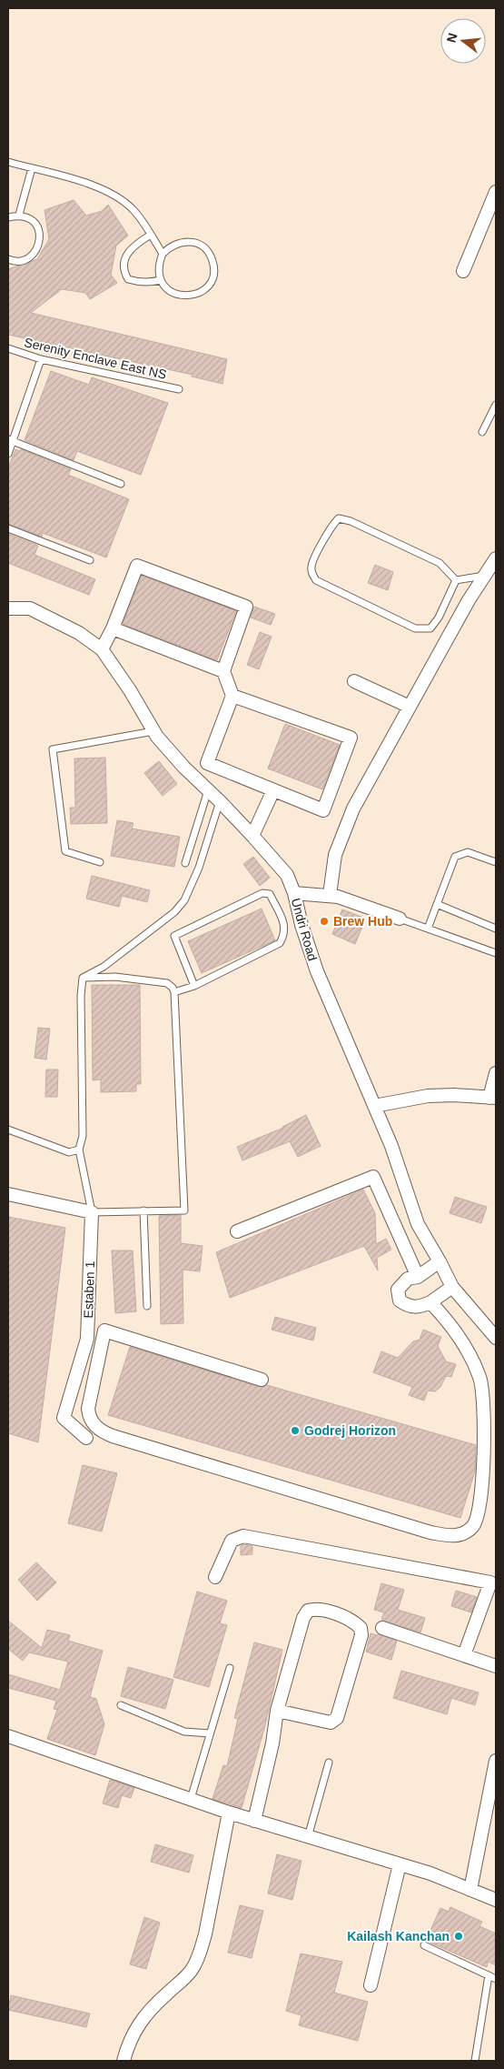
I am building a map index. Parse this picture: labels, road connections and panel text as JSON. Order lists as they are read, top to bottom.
{
  "streets": {
    "street": ["Undri Road", "Estaben 1"],
    "lane": ["Serenity Enclave East NS"]
  },
  "places": ["Brew Hub", "Godrej Horizon", "Kailash Kanchan"],
  "north": "left"
}
